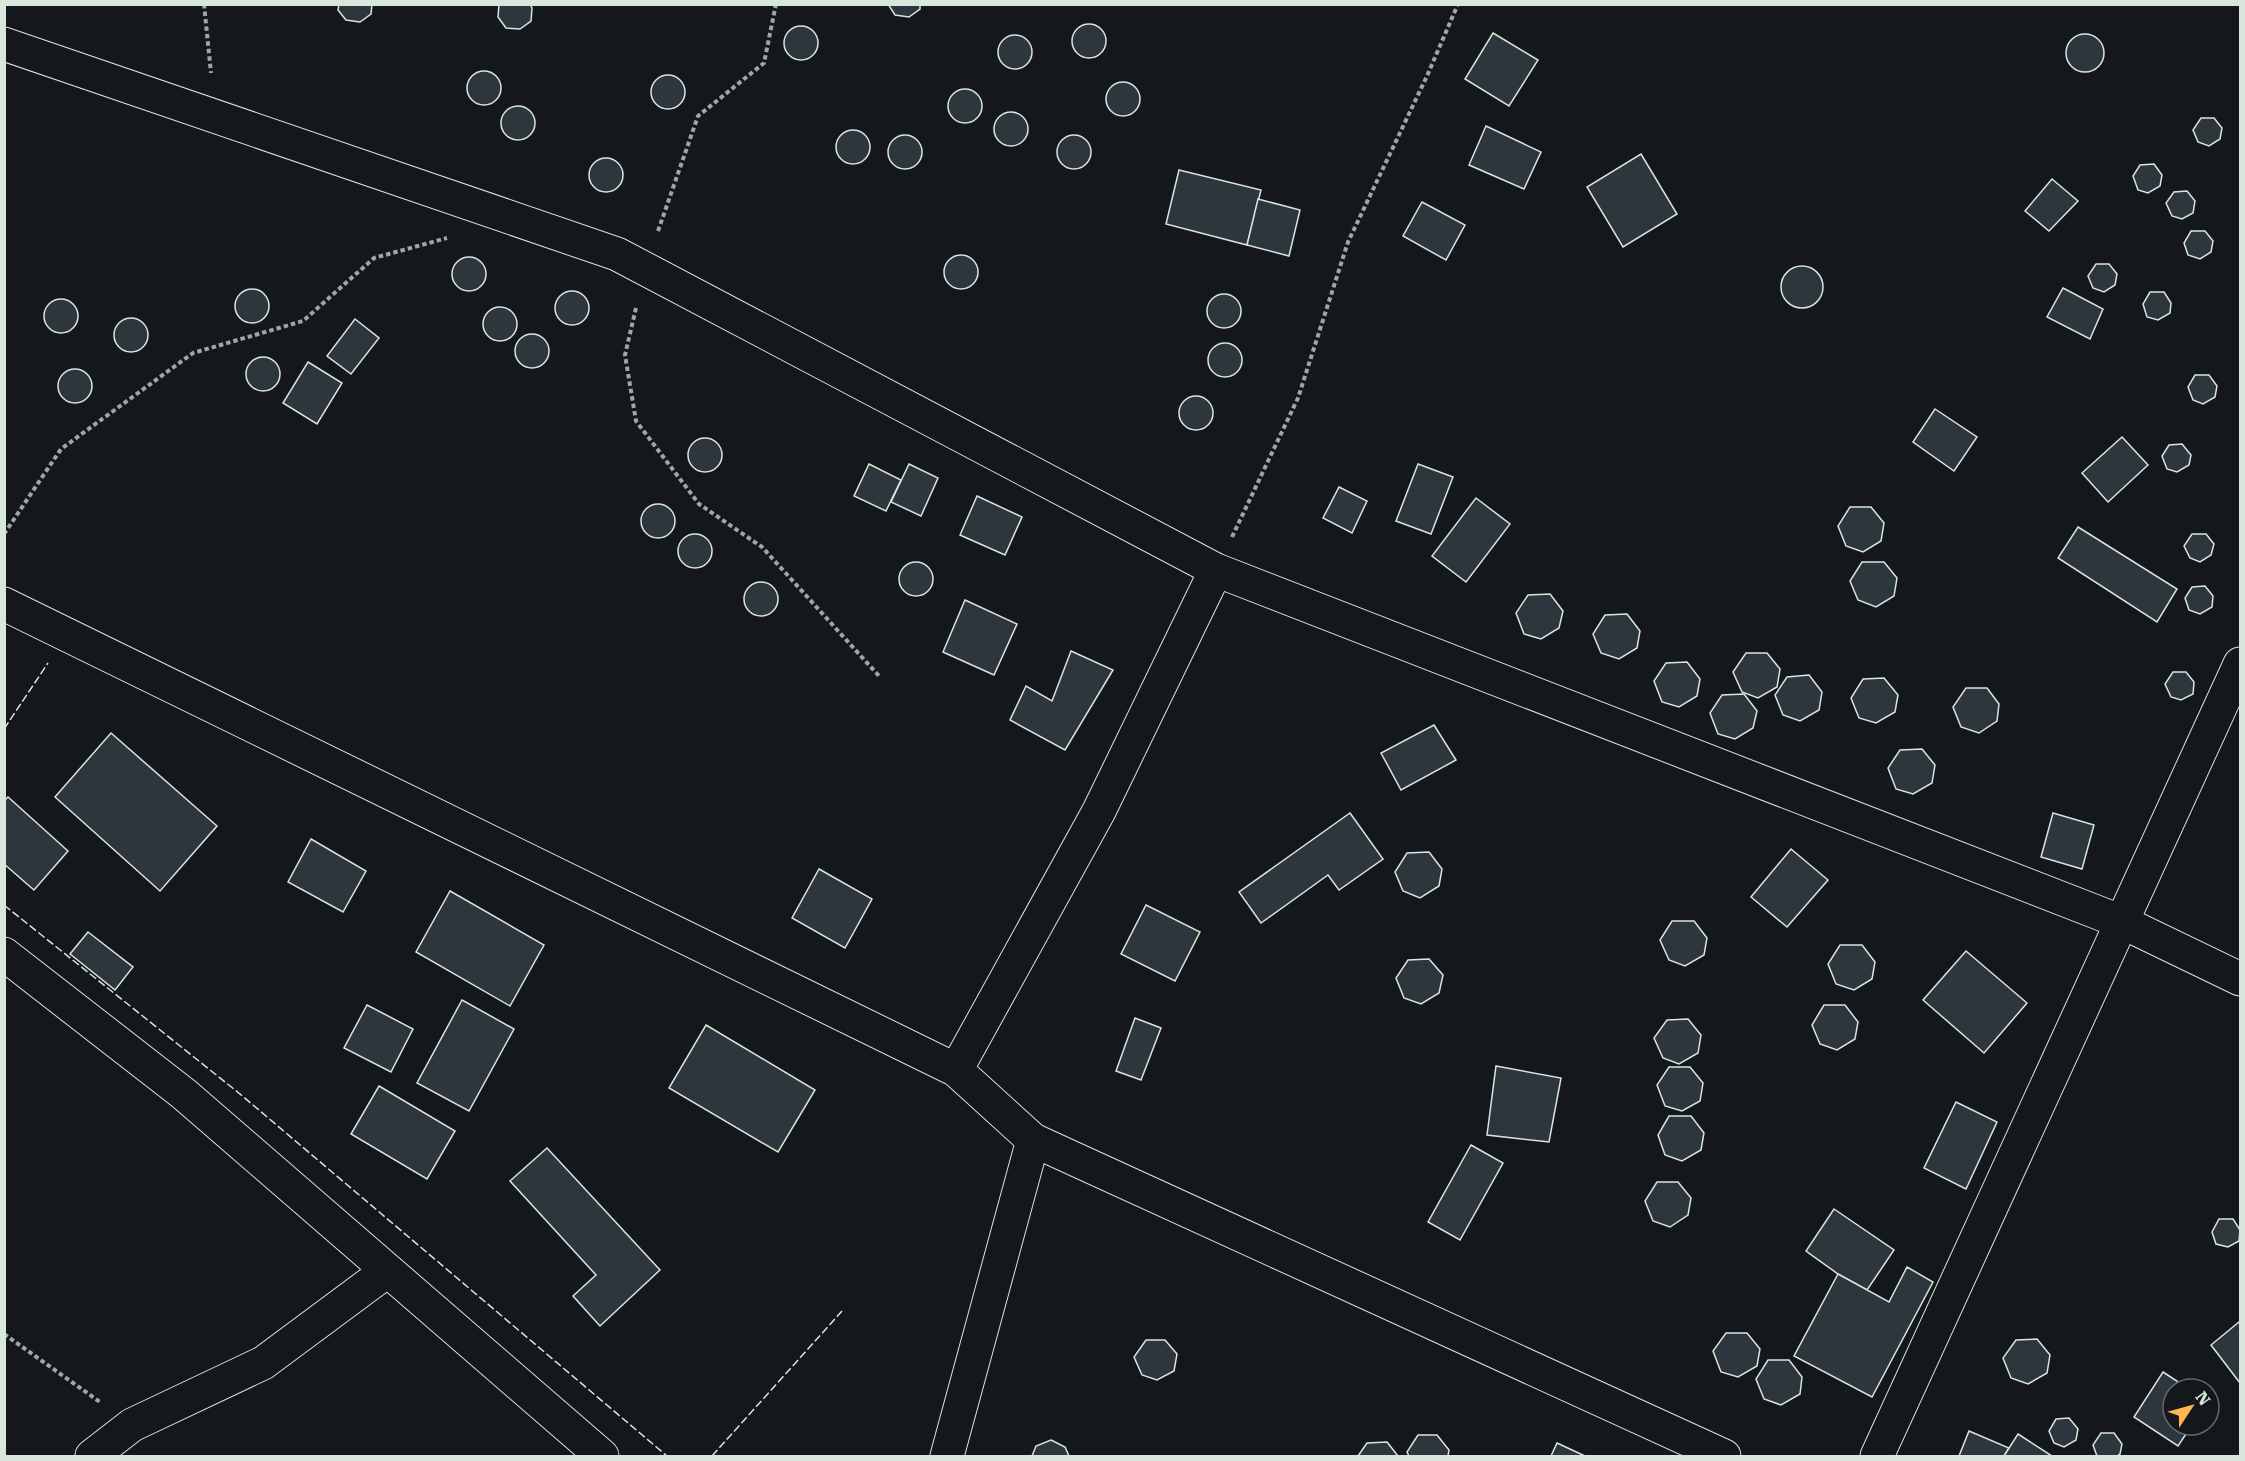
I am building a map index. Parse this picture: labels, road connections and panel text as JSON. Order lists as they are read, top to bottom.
{
  "north": "top right"
}
